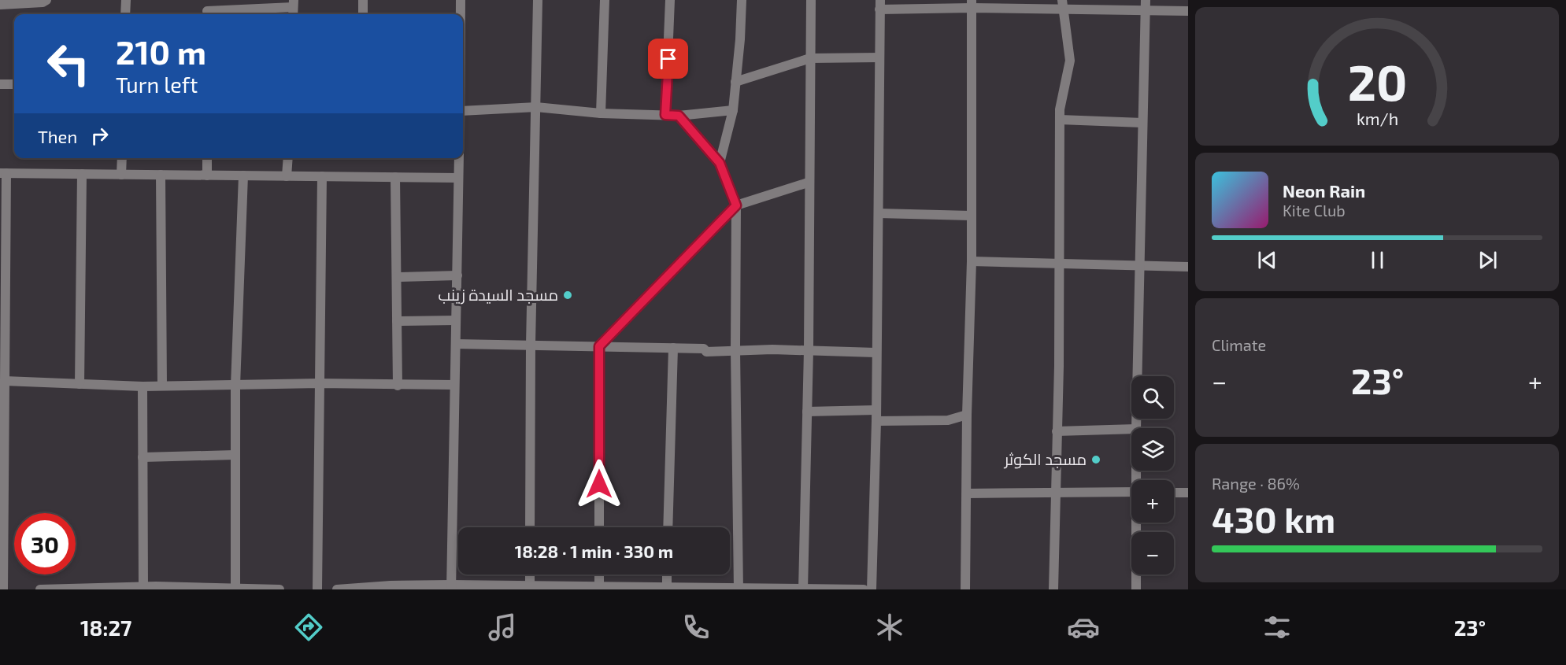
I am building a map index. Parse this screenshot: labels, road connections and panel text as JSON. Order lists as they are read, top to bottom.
{
  "places": ["مسجد السيدة زينب", "مسجد الكوثر"],
  "page": {
    "turn": ["210 m", "Turn left"],
    "then": "Then",
    "song": ["Neon Rain", "Kite Club"],
    "tile": [
      "Climate",
      ["Range · 86%", "430 km"]
    ],
    "heat": ["−", "23°", "+"],
    "map_buttons": ["+", "−"],
    "limit": "30",
    "trip": "18:28 · 1 min · 330 m",
    "tabs": ["18:27", "23°"],
    "gauge": ["20", "km/h"]
  }
}
